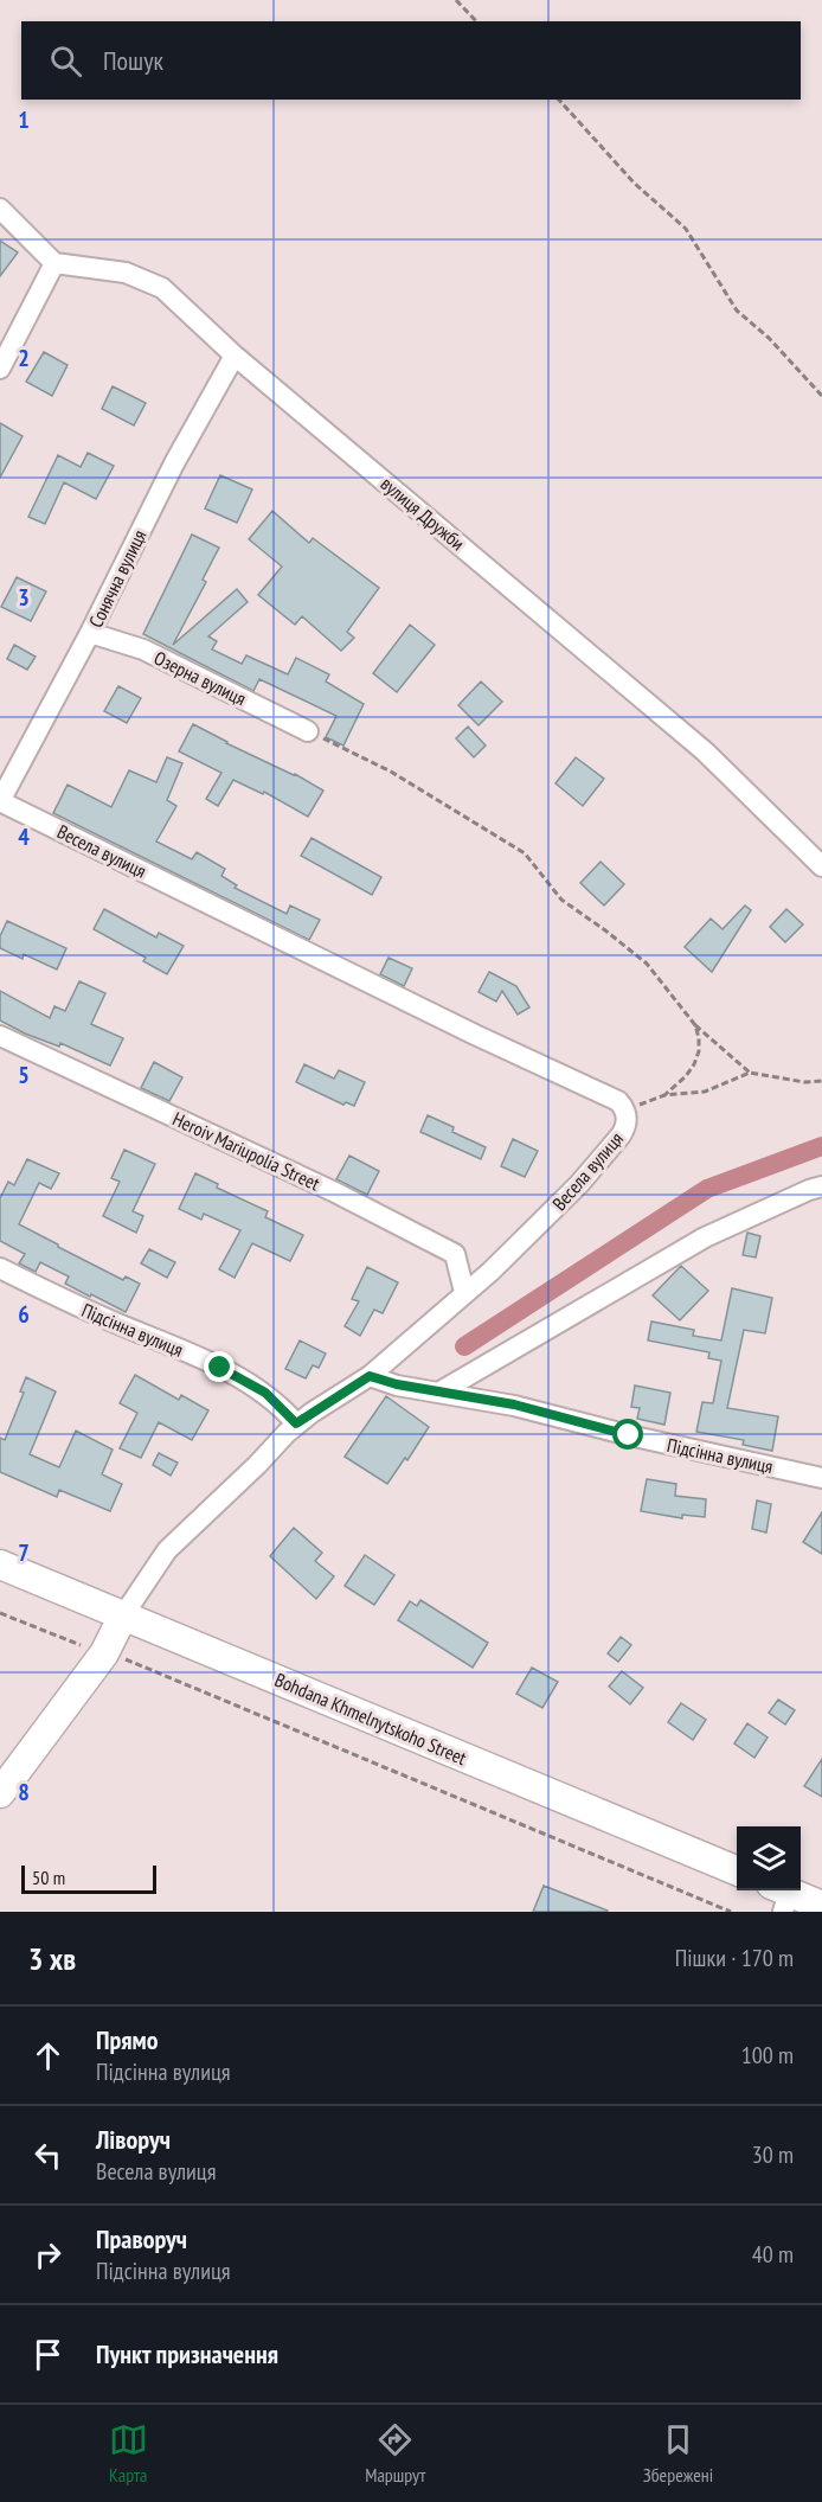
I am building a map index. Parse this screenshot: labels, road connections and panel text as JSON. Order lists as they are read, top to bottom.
{
  "streets": {
    "main road": ["Bohdana Khmelnytskoho Street"],
    "street": [
      "вулиця Дружби",
      "Сонячна вулиця",
      "Озерна вулиця",
      "Весела вулиця",
      "Heroiv Mariupolia Street",
      "Підсінна вулиця"
    ]
  },
  "crossings": [
    ["вулиця Дружби", "Сонячна вулиця"],
    ["Сонячна вулиця", "Озерна вулиця"],
    ["Сонячна вулиця", "Весела вулиця"],
    ["Весела вулиця", "Heroiv Mariupolia Street"],
    ["Весела вулиця", "Підсінна вулиця"],
    ["Весела вулиця", "Bohdana Khmelnytskoho Street"]
  ],
  "scale_bar": "50 m",
  "page": {
    "search": "Пошук",
    "scale": "50 m",
    "heading": ["3 хв", "Пішки · 170 m"],
    "list": [
      ["Прямо", "Підсінна вулиця", "100 m"],
      ["Ліворуч", "Весела вулиця", "30 m"],
      ["Праворуч", "Підсінна вулиця", "40 m"],
      "Пункт призначення"
    ],
    "nav": ["Карта", "Маршрут", "Збережені"]
  },
  "grid": {
    "rows": [
      "1",
      "2",
      "3",
      "4",
      "5",
      "6",
      "7",
      "8"
    ]
  }
}
